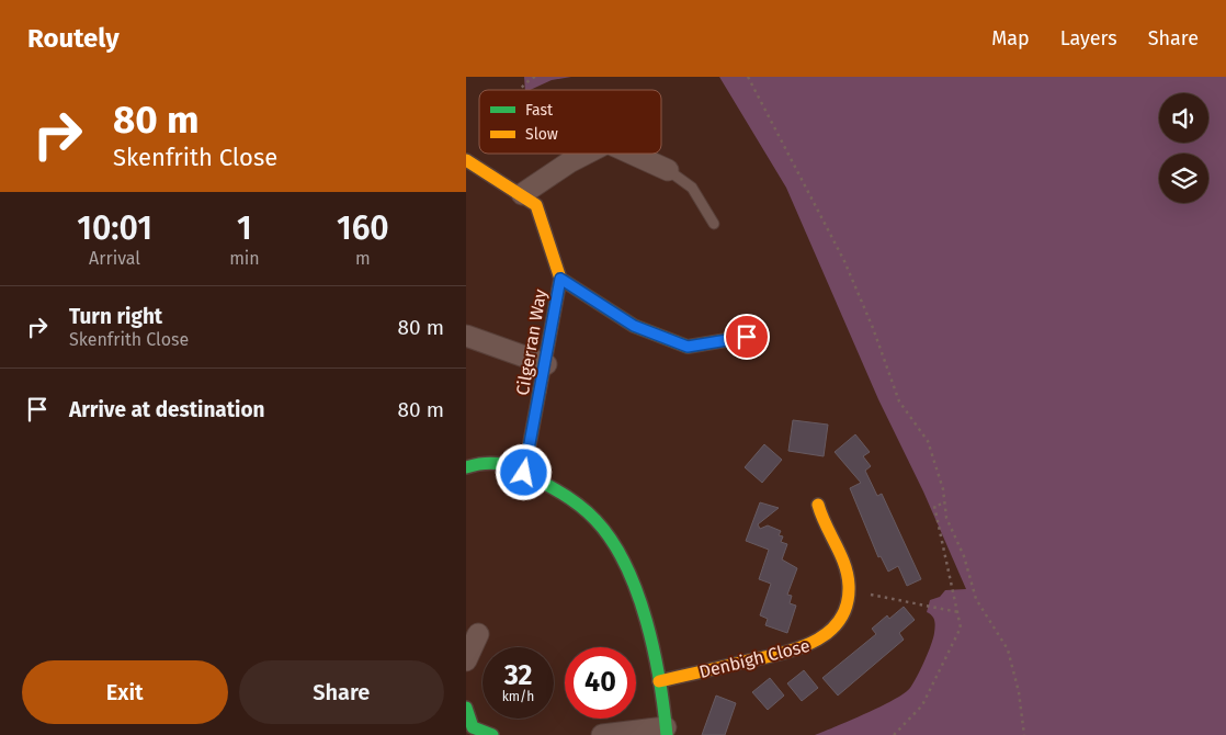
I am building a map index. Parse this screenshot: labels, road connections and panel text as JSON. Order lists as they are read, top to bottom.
{
  "streets": {
    "street": ["Cilgerran Way", "Denbigh Close"]
  },
  "legend": ["Fast", "Slow"],
  "page": {
    "header": "Routely",
    "nav": ["Map", "Layers", "Share"],
    "turn": ["80 m", "Skenfrith Close"],
    "eta": [
      "10:01",
      "Arrival",
      "1",
      "min",
      "160",
      "m"
    ],
    "list": [
      {
        "name": "Turn right",
        "note": "Skenfrith Close",
        "value": "80 m"
      },
      {
        "name": "Arrive at destination",
        "value": "80 m"
      }
    ],
    "speed": "32 km/h",
    "limit": "40",
    "buttons": ["Exit", "Share"]
  }
}
